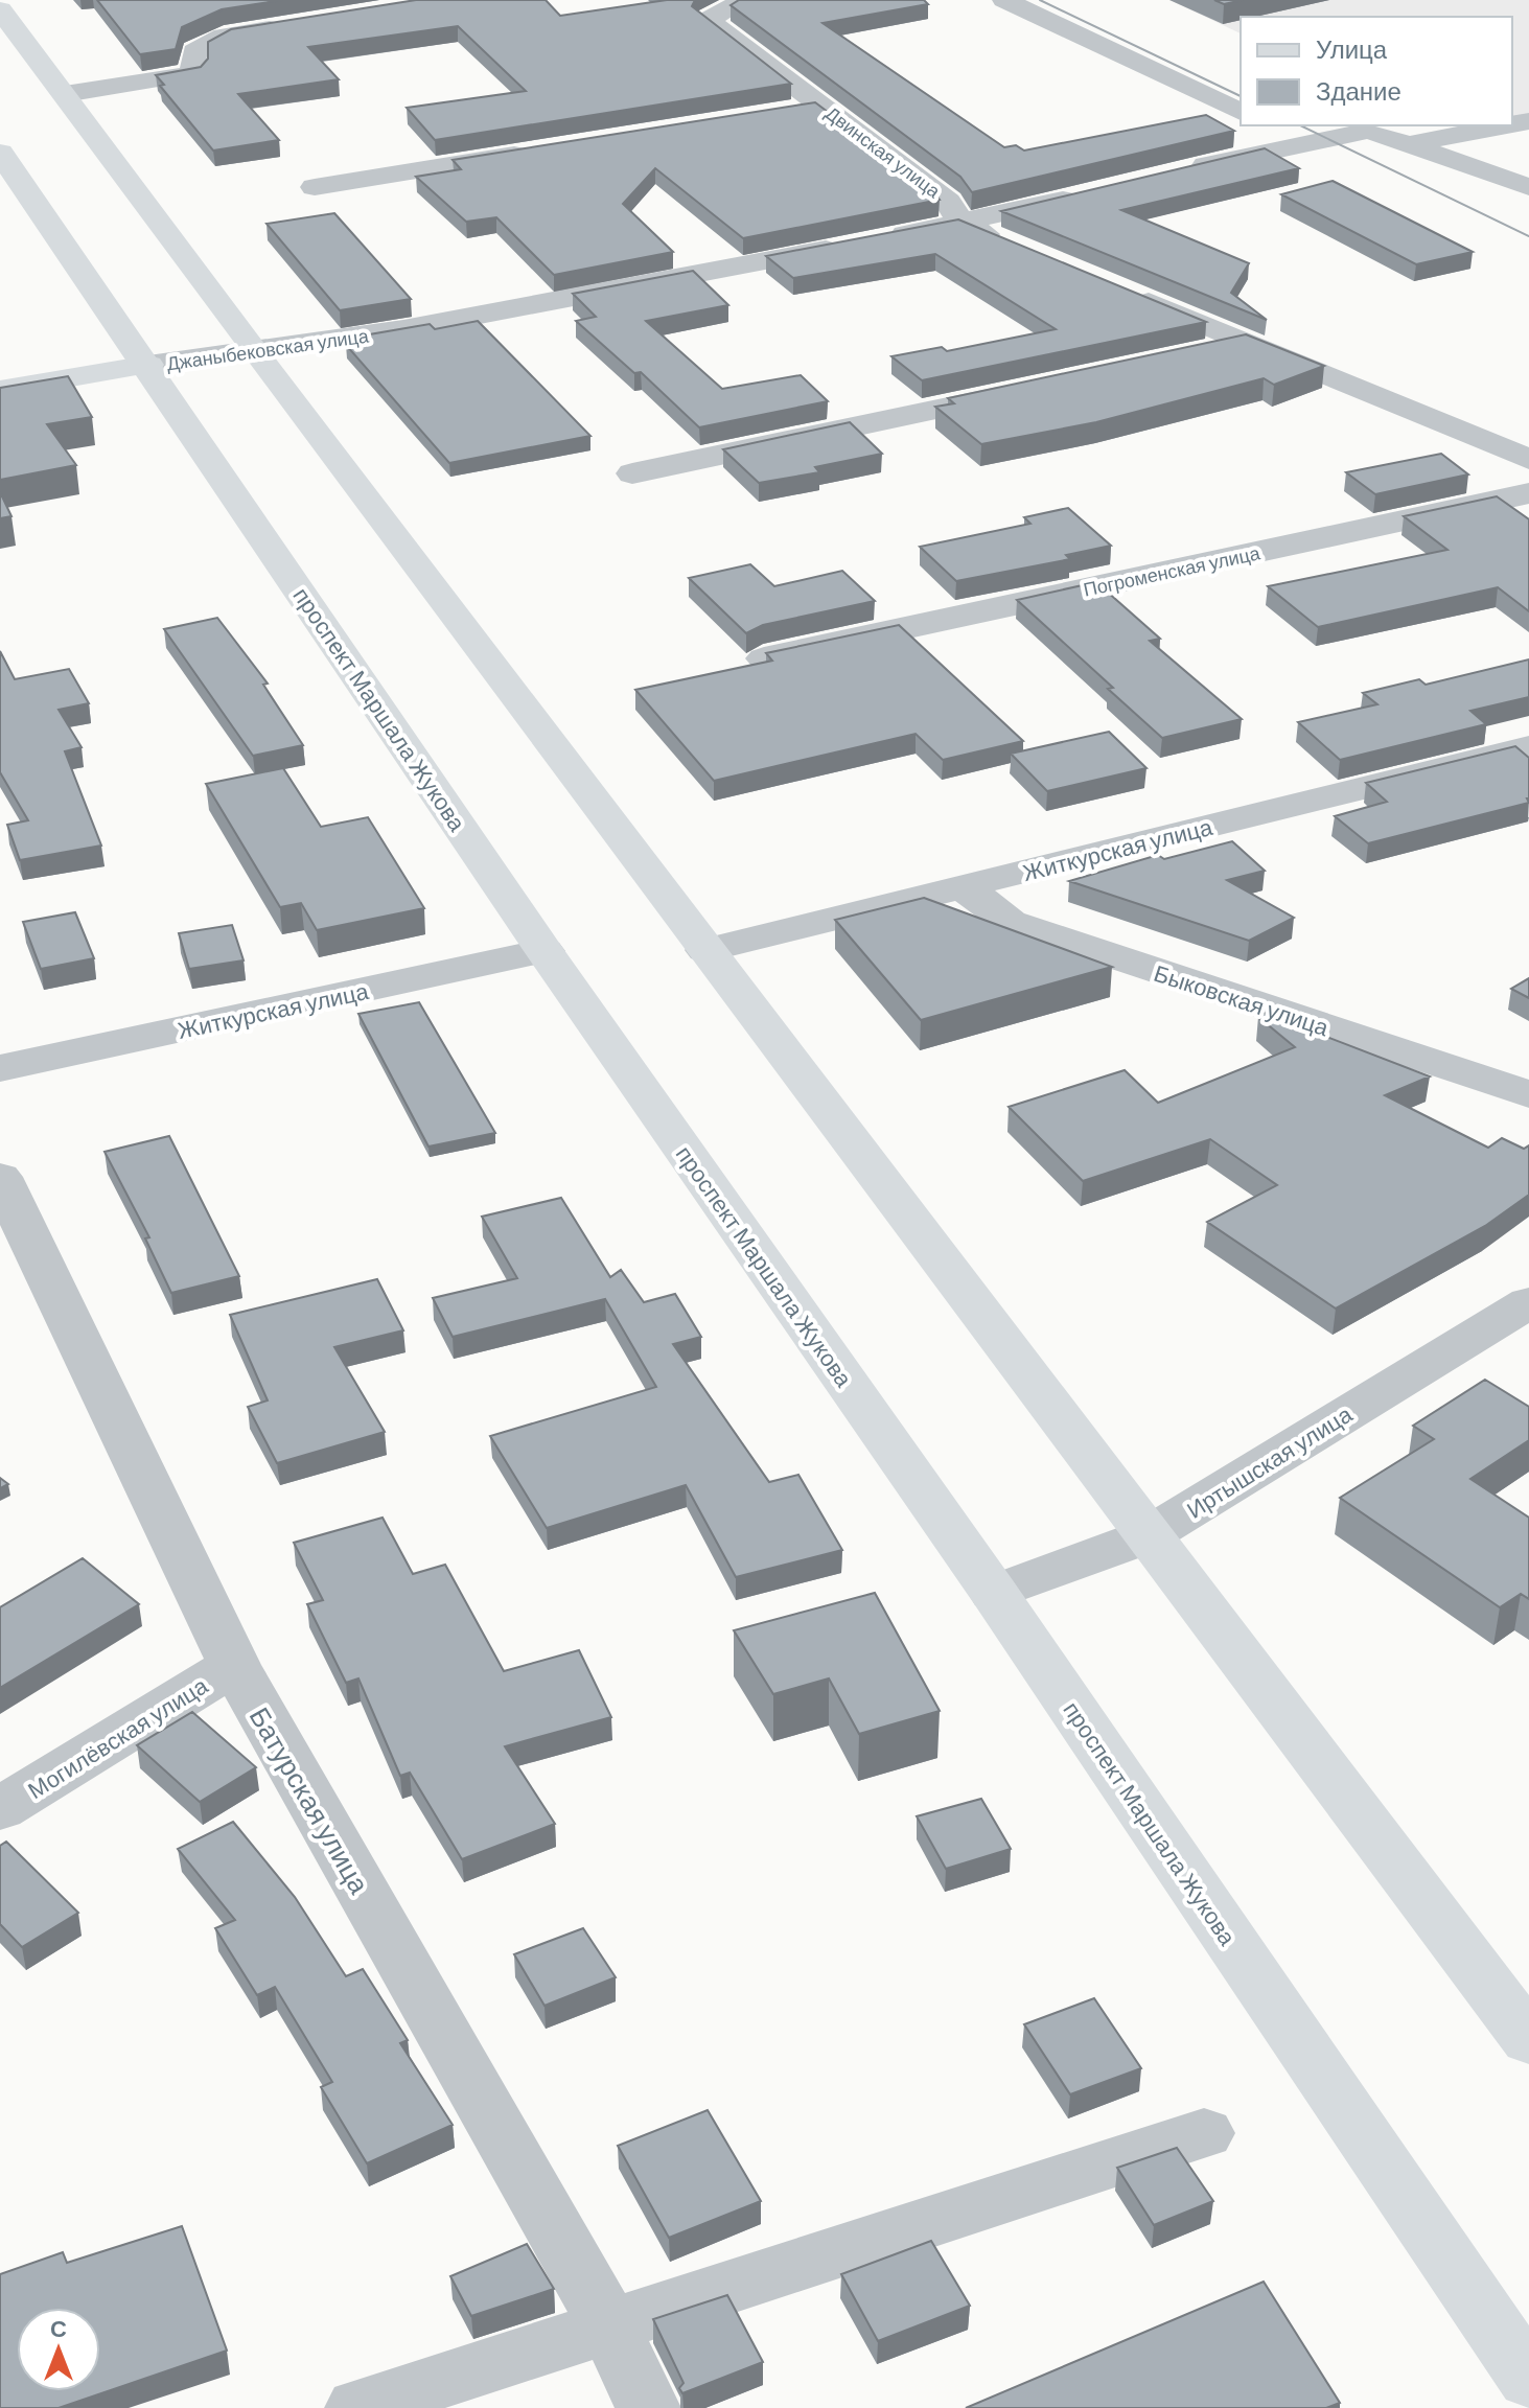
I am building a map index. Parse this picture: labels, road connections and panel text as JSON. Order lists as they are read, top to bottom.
{
  "streets": {
    "main road": ["Джаныбековская улица", "проспект Маршала Жукова"],
    "street": [
      "Двинская улица",
      "Погроменская улица",
      "Житкурская улица",
      "Быковская улица",
      "Иртышская улица",
      "Могилёвская улица",
      "Батурская улица"
    ]
  },
  "crossings": [
    ["Джаныбековская улица", "проспект Маршала Жукова"],
    ["проспект Маршала Жукова", "Житкурская улица"],
    ["проспект Маршала Жукова", "Иртышская улица"],
    ["Житкурская улица", "Быковская улица"],
    ["Могилёвская улица", "Батурская улица"]
  ],
  "legend": ["Улица", "Здание"],
  "north": "top"
}
